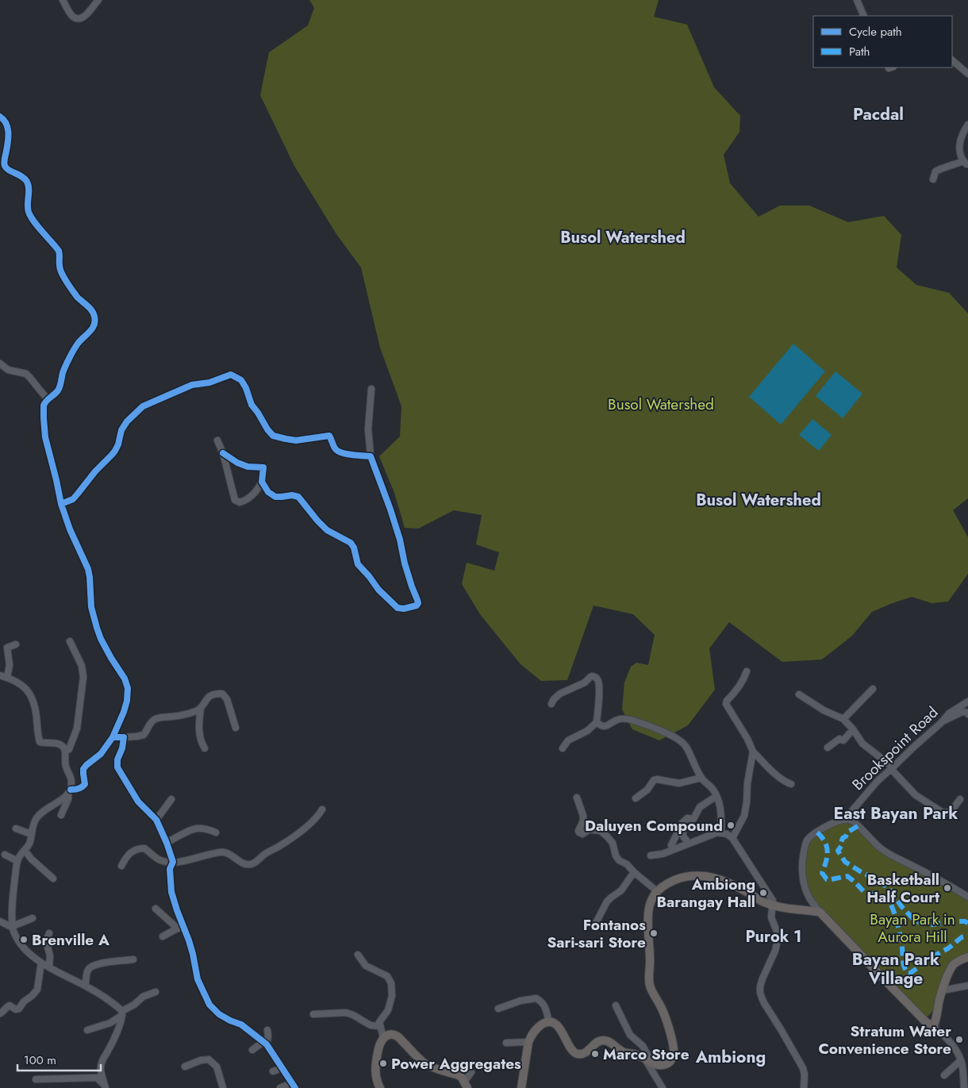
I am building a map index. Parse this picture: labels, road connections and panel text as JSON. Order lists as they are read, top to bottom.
{
  "streets": {
    "street": ["Brookspoint Road"]
  },
  "districts": [
    "Pacdal",
    "Busol Watershed",
    "Busol Watershed",
    "East Bayan Park",
    "Purok 1",
    "Bayan Park Village",
    "Ambiong"
  ],
  "parks": ["Busol Watershed", "Bayan Park in Aurora Hill"],
  "places": [
    "Daluyen Compound",
    "Basketball Half Court",
    "Ambiong Barangay Hall",
    "Fontanos Sari-sari Store",
    "Brenville A",
    "Stratum Water Convenience Store",
    "Marco Store",
    "Power Aggregates"
  ],
  "legend": ["Cycle path", "Path"],
  "scale_bar": "100 m"
}
